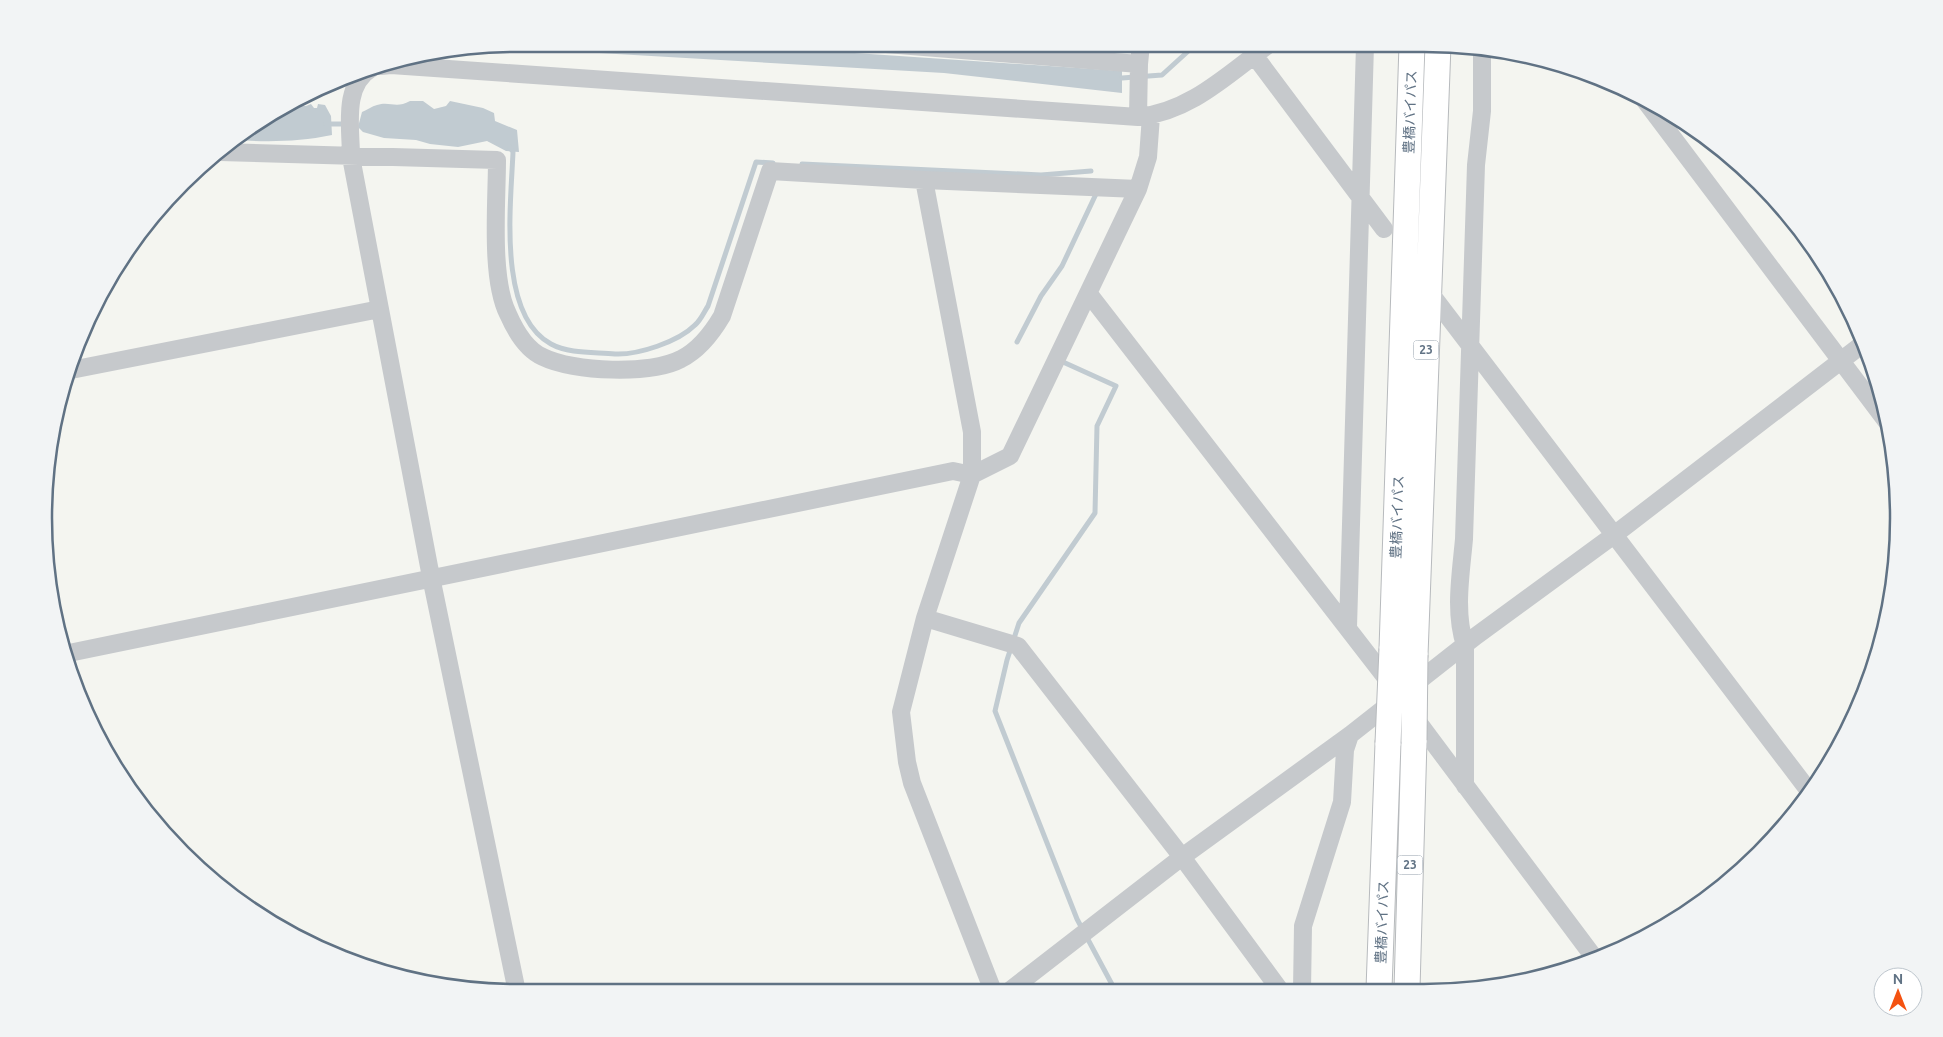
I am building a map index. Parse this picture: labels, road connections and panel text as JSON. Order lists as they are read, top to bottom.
{
  "streets": {
    "highway": ["豊橋バイパス", "23"]
  },
  "north": "top"
}
